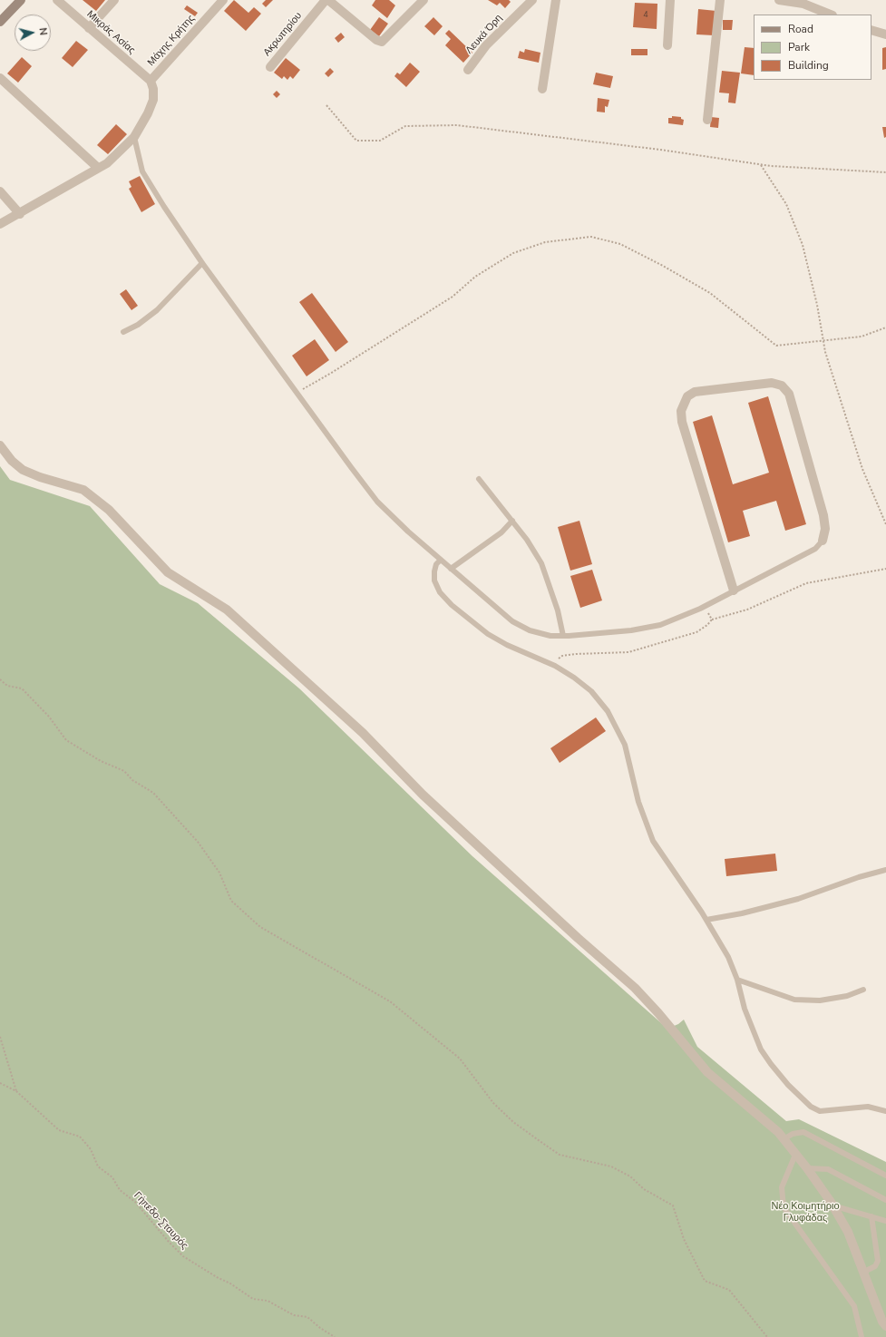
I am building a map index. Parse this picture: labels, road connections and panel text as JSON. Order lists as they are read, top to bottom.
{
  "streets": {
    "street": [
      "Μικράς Ασίας",
      "Ακρωτηρίου",
      "Λευκά Όρη",
      "Μάχης Κρήτης"
    ],
    "path": ["Γήπεδο-Σταυρός"]
  },
  "crossings": [
    ["Μικράς Ασίας", "Μάχης Κρήτης"]
  ],
  "parks": ["Νέο Κοιμητήριο Γλυφάδας"],
  "house_numbers": ["4"],
  "legend": ["Road", "Park", "Building"],
  "north": "right"
}
